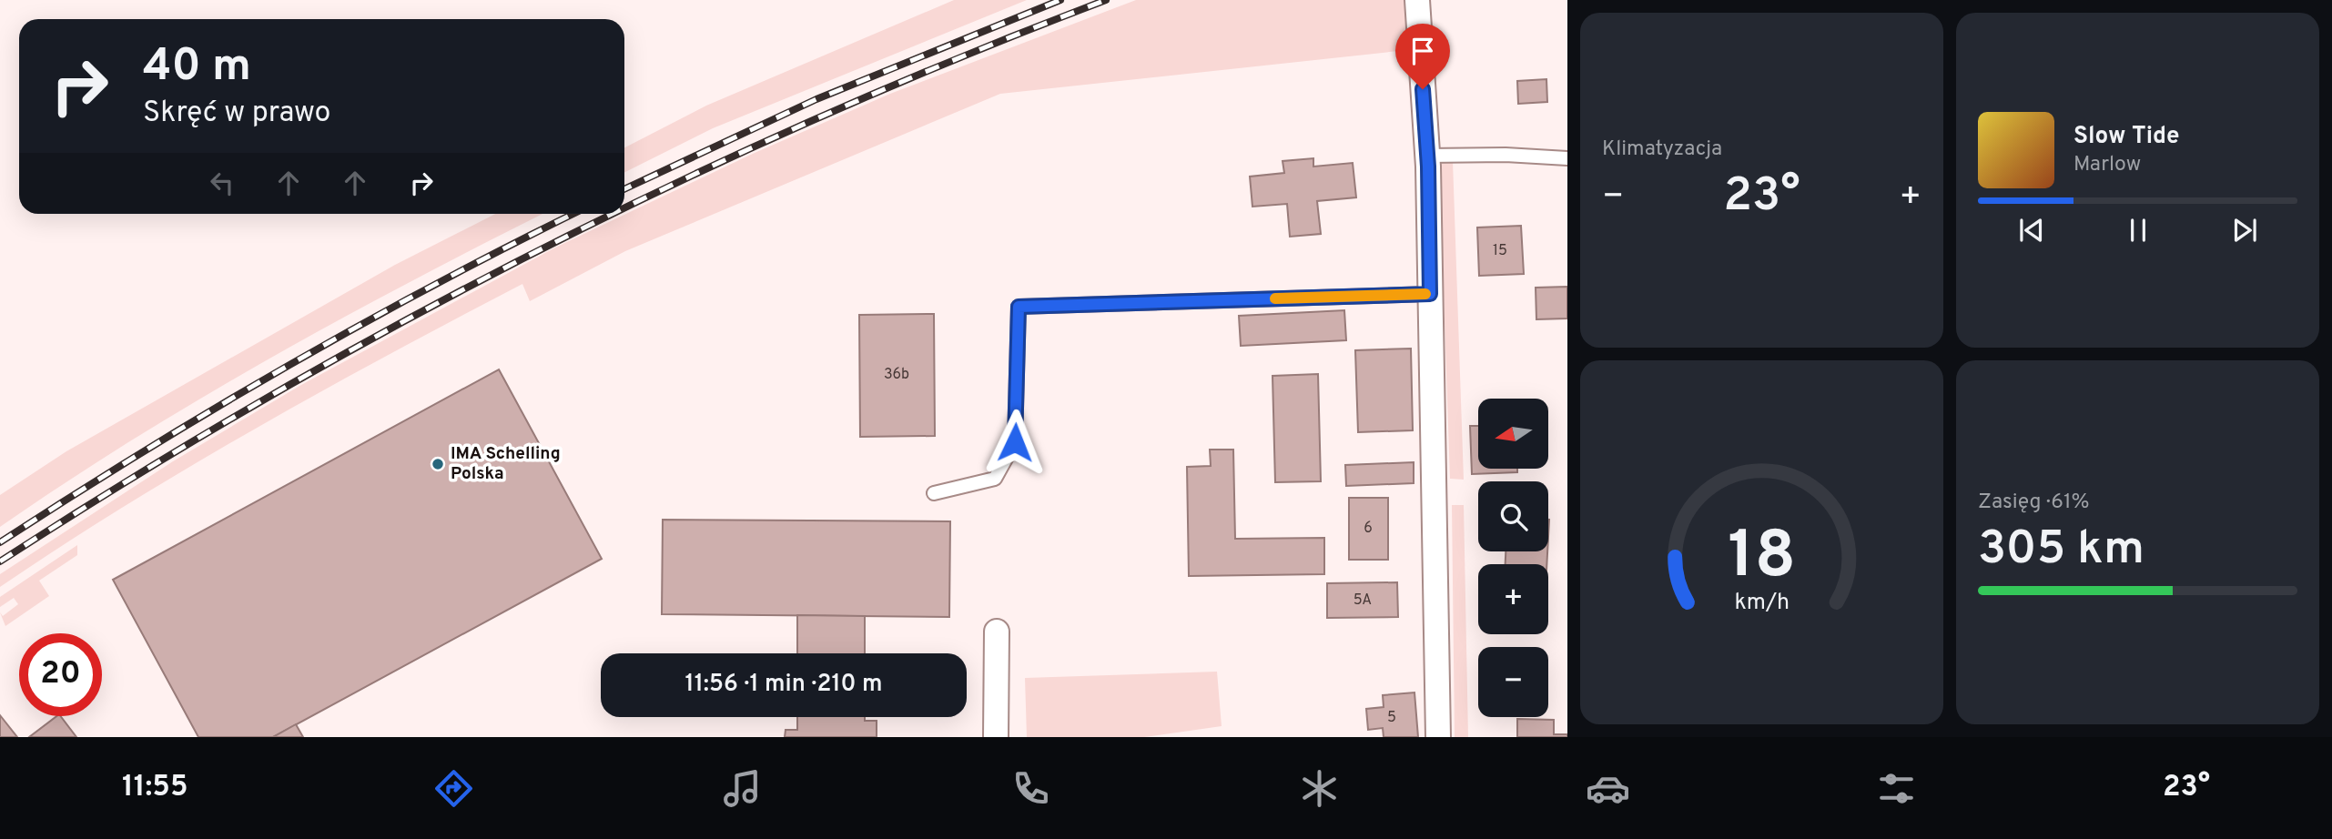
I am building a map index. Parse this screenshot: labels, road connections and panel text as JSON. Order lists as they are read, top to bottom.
{
  "places": ["IMA Schelling Polska"],
  "house_numbers": [
    "15",
    "36b",
    "6",
    "5A",
    "5"
  ],
  "north": "left",
  "page": {
    "tile": [
      "Klimatyzacja",
      ["Zasięg · 61%", "305 km"]
    ],
    "turn": ["40 m", "Skręć w prawo"],
    "song": ["Slow Tide", "Marlow"],
    "heat": ["−", "23°", "+"],
    "map_buttons": ["+", "−"],
    "limit": "20",
    "trip": "11:56 · 1 min · 210 m",
    "tabs": ["11:55", "23°"],
    "gauge": ["18", "km/h"]
  }
}
